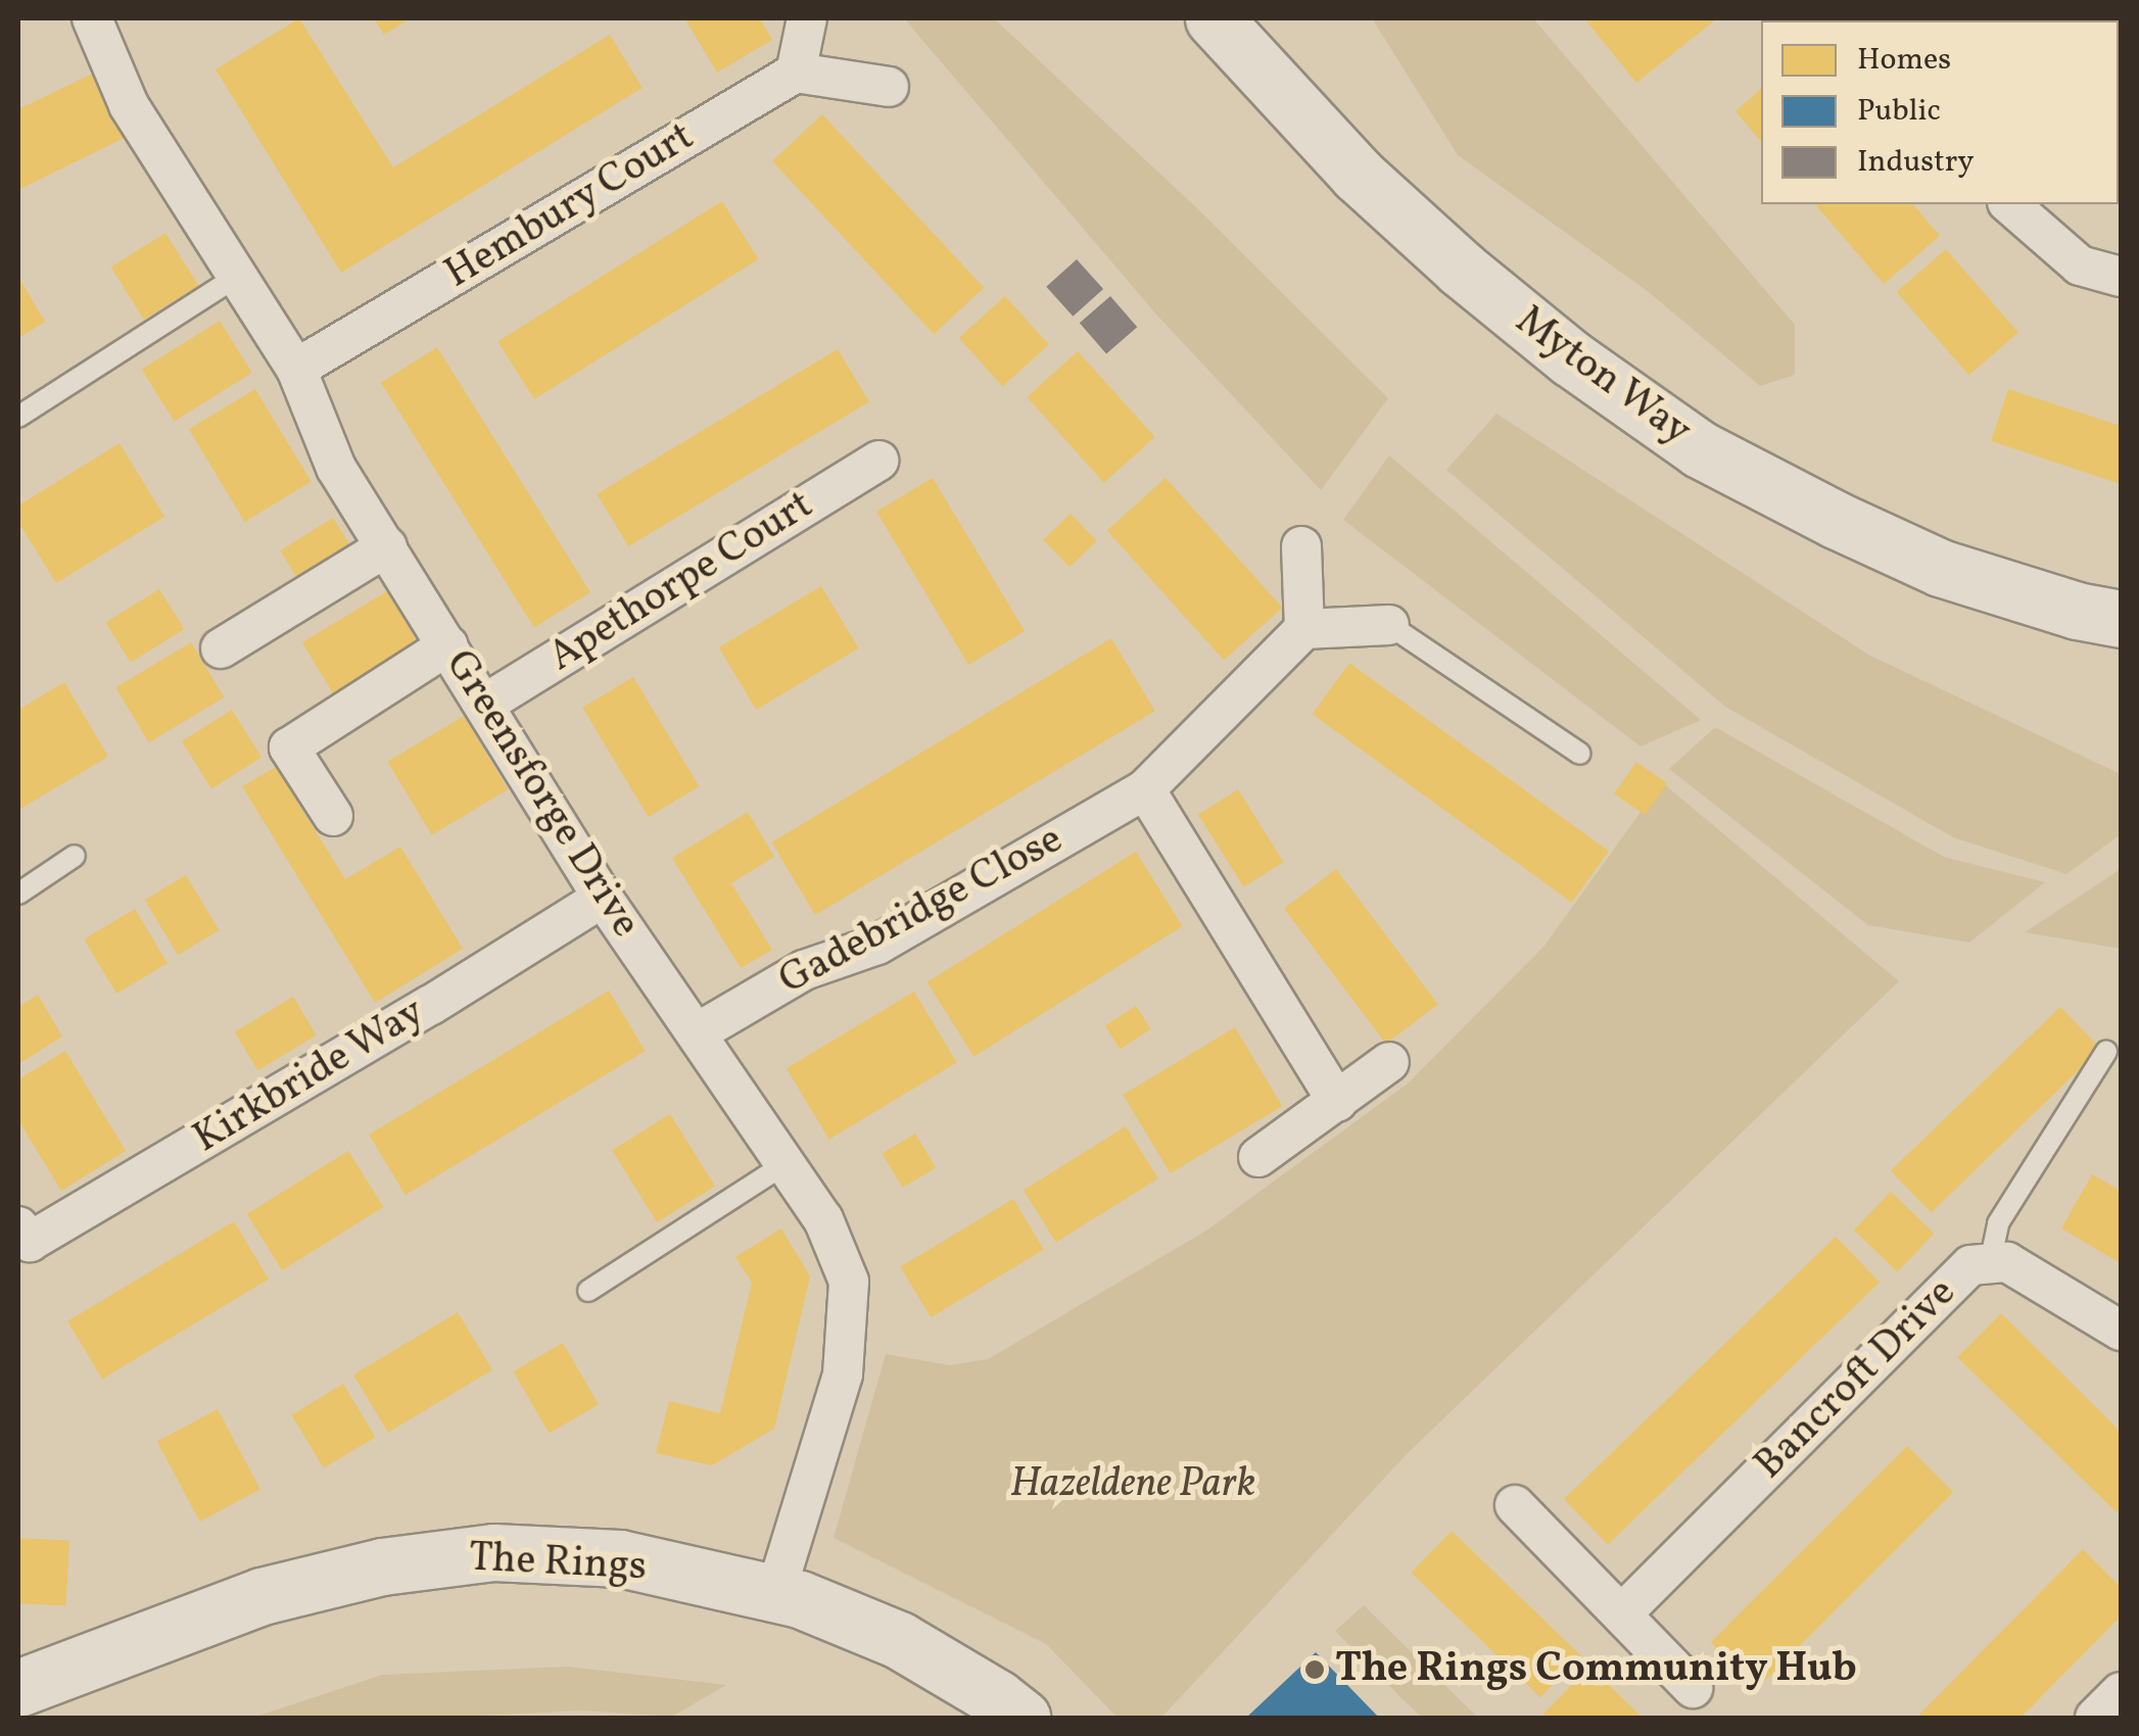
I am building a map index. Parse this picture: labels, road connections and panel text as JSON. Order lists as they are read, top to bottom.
{
  "streets": {
    "street": [
      "Hembury Court",
      "Myton Way",
      "Apethorpe Court",
      "Greensforge Drive",
      "Gadebridge Close",
      "Kirkbride Way",
      "Bancroft Drive",
      "The Rings"
    ]
  },
  "crossings": [
    ["Hembury Court", "Greensforge Drive"],
    ["Apethorpe Court", "Greensforge Drive"],
    ["Greensforge Drive", "Gadebridge Close"],
    ["Greensforge Drive", "Kirkbride Way"],
    ["Greensforge Drive", "The Rings"]
  ],
  "parks": ["Hazeldene Park"],
  "places": ["The Rings Community Hub"],
  "legend": ["Homes", "Public", "Industry"]
}
